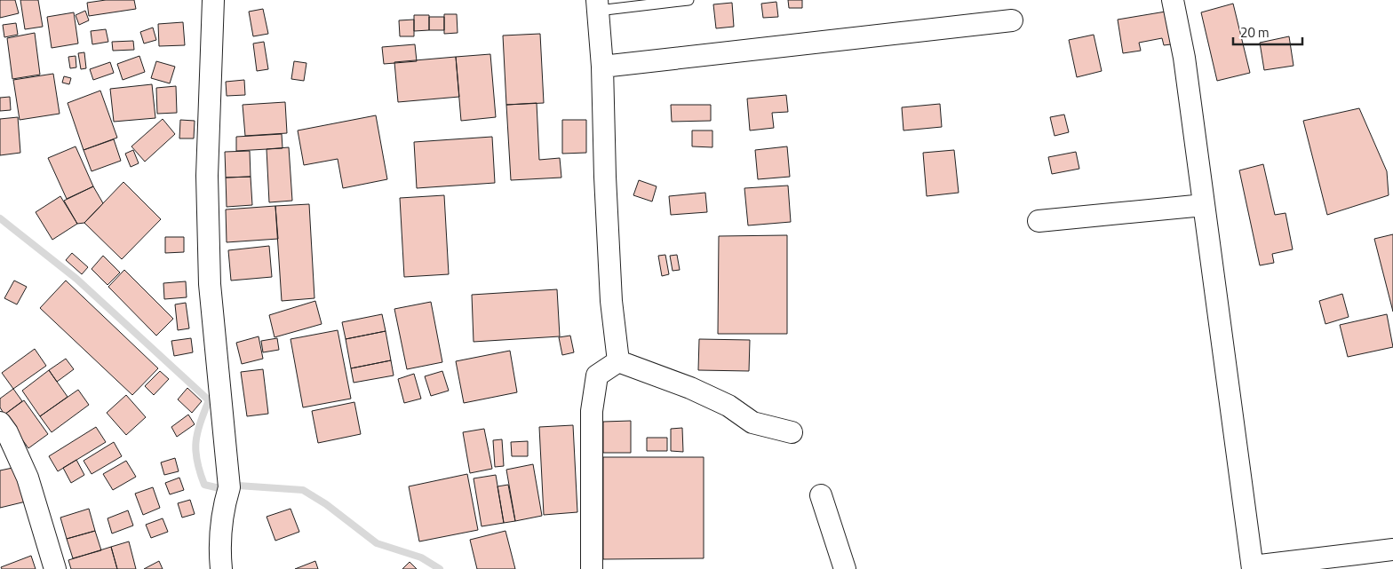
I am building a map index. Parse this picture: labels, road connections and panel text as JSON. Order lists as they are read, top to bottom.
{
  "scale_bar": "20 m"
}
